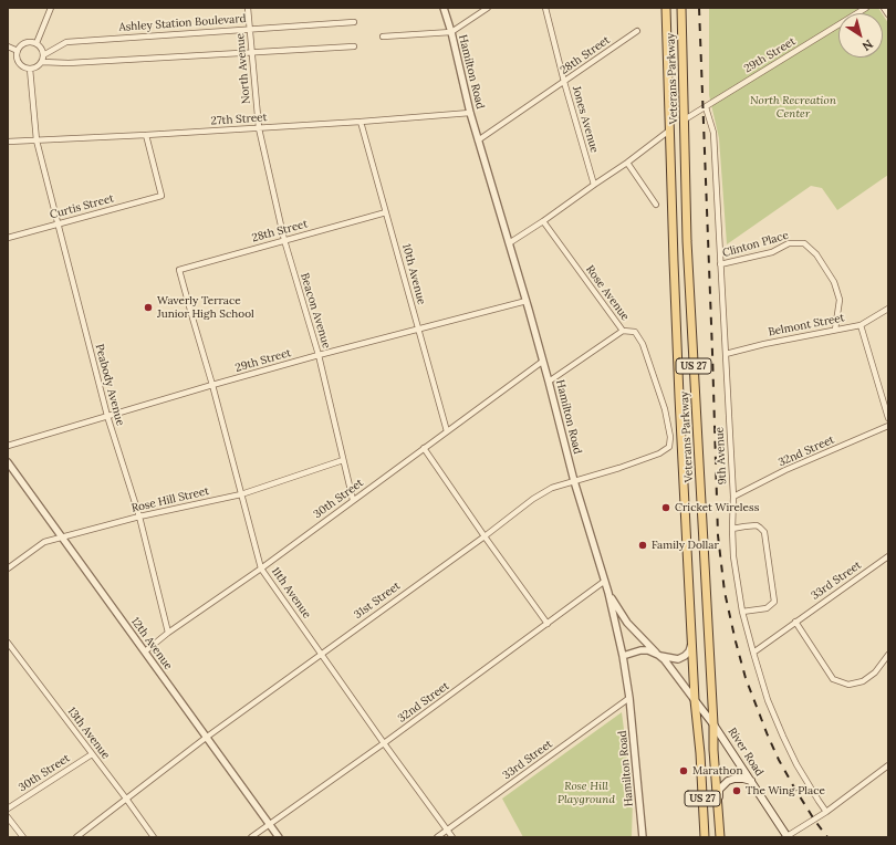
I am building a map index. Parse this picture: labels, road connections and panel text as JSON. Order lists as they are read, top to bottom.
{
  "streets": {
    "main road": ["Veterans Parkway", "US 27", "River Road"],
    "street": [
      "Ashley Station Boulevard",
      "28th Street",
      "29th Street",
      "North Avenue",
      "Hamilton Road",
      "27th Street",
      "Jones Avenue",
      "Curtis Street",
      "Clinton Place",
      "10th Avenue",
      "Rose Avenue",
      "Beacon Avenue",
      "Belmont Street",
      "Peabody Avenue",
      "32nd Street",
      "9th Avenue",
      "30th Street",
      "Rose Hill Street",
      "33rd Street",
      "11th Avenue",
      "31st Street",
      "12th Avenue",
      "13th Avenue"
    ]
  },
  "crossings": [
    ["Ashley Station Boulevard", "North Avenue"],
    ["Ashley Station Boulevard", "Peabody Avenue"],
    ["28th Street", "Hamilton Road"],
    ["28th Street", "Jones Avenue"],
    ["28th Street", "10th Avenue"],
    ["28th Street", "Beacon Avenue"],
    ["28th Street", "11th Avenue"],
    ["29th Street", "Hamilton Road"],
    ["29th Street", "Veterans Parkway"],
    ["29th Street", "10th Avenue"],
    ["29th Street", "Beacon Avenue"],
    ["29th Street", "Peabody Avenue"],
    ["29th Street", "9th Avenue"],
    ["29th Street", "11th Avenue"],
    ["North Avenue", "27th Street"],
    ["North Avenue", "Beacon Avenue"],
    ["Hamilton Road", "27th Street"],
    ["Hamilton Road", "32nd Street"],
    ["Hamilton Road", "30th Street"],
    ["Hamilton Road", "33rd Street"],
    ["Hamilton Road", "31st Street"],
    ["Veterans Parkway", "River Road"],
    ["27th Street", "Curtis Street"],
    ["27th Street", "10th Avenue"],
    ["27th Street", "Beacon Avenue"],
    ["27th Street", "Peabody Avenue"],
    ["Curtis Street", "Peabody Avenue"],
    ["Clinton Place", "Belmont Street"],
    ["Clinton Place", "9th Avenue"],
    ["10th Avenue", "30th Street"],
    ["Rose Avenue", "31st Street"],
    ["Beacon Avenue", "30th Street"],
    ["Beacon Avenue", "Rose Hill Street"],
    ["Belmont Street", "9th Avenue"],
    ["Peabody Avenue", "30th Street"],
    ["Peabody Avenue", "Rose Hill Street"],
    ["32nd Street", "9th Avenue"],
    ["32nd Street", "11th Avenue"],
    ["32nd Street", "12th Avenue"],
    ["9th Avenue", "33rd Street"],
    ["30th Street", "11th Avenue"],
    ["30th Street", "12th Avenue"],
    ["30th Street", "13th Avenue"],
    ["Rose Hill Street", "11th Avenue"],
    ["Rose Hill Street", "12th Avenue"],
    ["33rd Street", "11th Avenue"],
    ["11th Avenue", "31st Street"],
    ["31st Street", "12th Avenue"],
    ["31st Street", "13th Avenue"]
  ],
  "parks": ["North Recreation Center", "Rose Hill Playground"],
  "places": [
    "Waverly Terrace Junior High School",
    "Cricket Wireless",
    "Family Dollar",
    "Marathon",
    "The Wing Place"
  ],
  "north": "bottom right"
}
